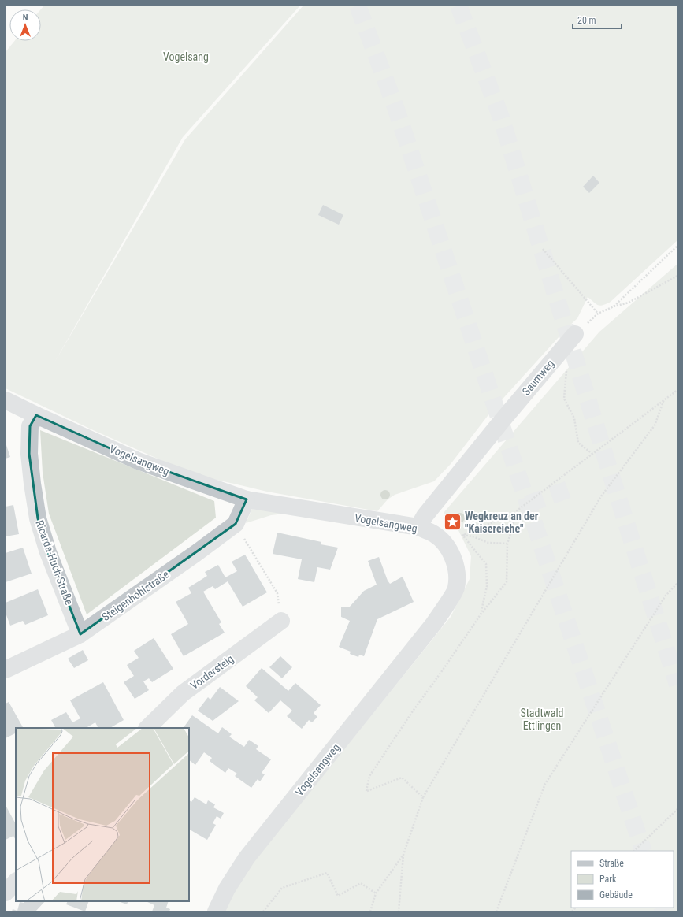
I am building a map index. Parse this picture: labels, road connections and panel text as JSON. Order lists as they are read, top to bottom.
{
  "streets": {
    "street": [
      "Saumweg",
      "Vogelsangweg",
      "Ricarda-Huch-Straße",
      "Steigenhohlstraße",
      "Vordersteig"
    ]
  },
  "crossings": [
    ["Saumweg", "Vogelsangweg"],
    ["Vogelsangweg", "Ricarda-Huch-Straße"],
    ["Vogelsangweg", "Steigenhohlstraße"],
    ["Ricarda-Huch-Straße", "Steigenhohlstraße"]
  ],
  "parks": ["Vogelsang", "Stadtwald Ettlingen"],
  "places": {
    "place": ["Wegkreuz an der \"Kaisereiche\""]
  },
  "legend": ["Straße", "Park", "Gebäude"],
  "scale_bar": "20 m",
  "north": "top"
}
